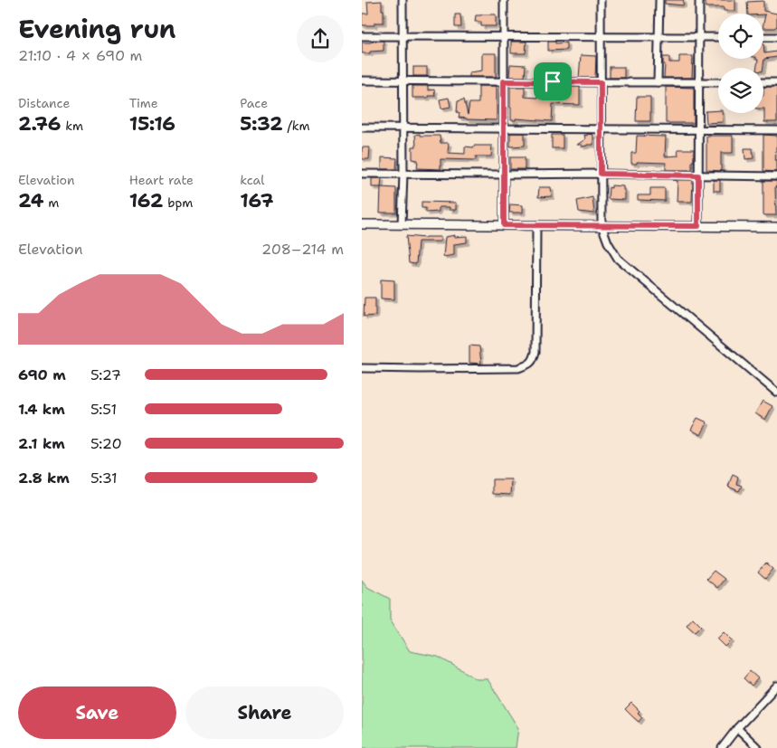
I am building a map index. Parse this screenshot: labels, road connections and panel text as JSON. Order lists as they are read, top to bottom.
{
  "page": {
    "heading": ["Evening run", "21:10 · 4 × 690 m"],
    "stats": [
      ["Distance", "2.76 km"],
      ["Time", "15:16"],
      ["Pace", "5:32 /km"],
      ["Elevation", "24 m"],
      ["Heart rate", "162 bpm"],
      ["kcal", "167"]
    ],
    "chart": ["Elevation", "208–214 m"],
    "list": [
      {
        "name": "690 m",
        "note": "5:27"
      },
      {
        "name": "1.4 km",
        "note": "5:51"
      },
      {
        "name": "2.1 km",
        "note": "5:20"
      },
      {
        "name": "2.8 km",
        "note": "5:31"
      }
    ],
    "buttons": ["Save", "Share"]
  }
}
